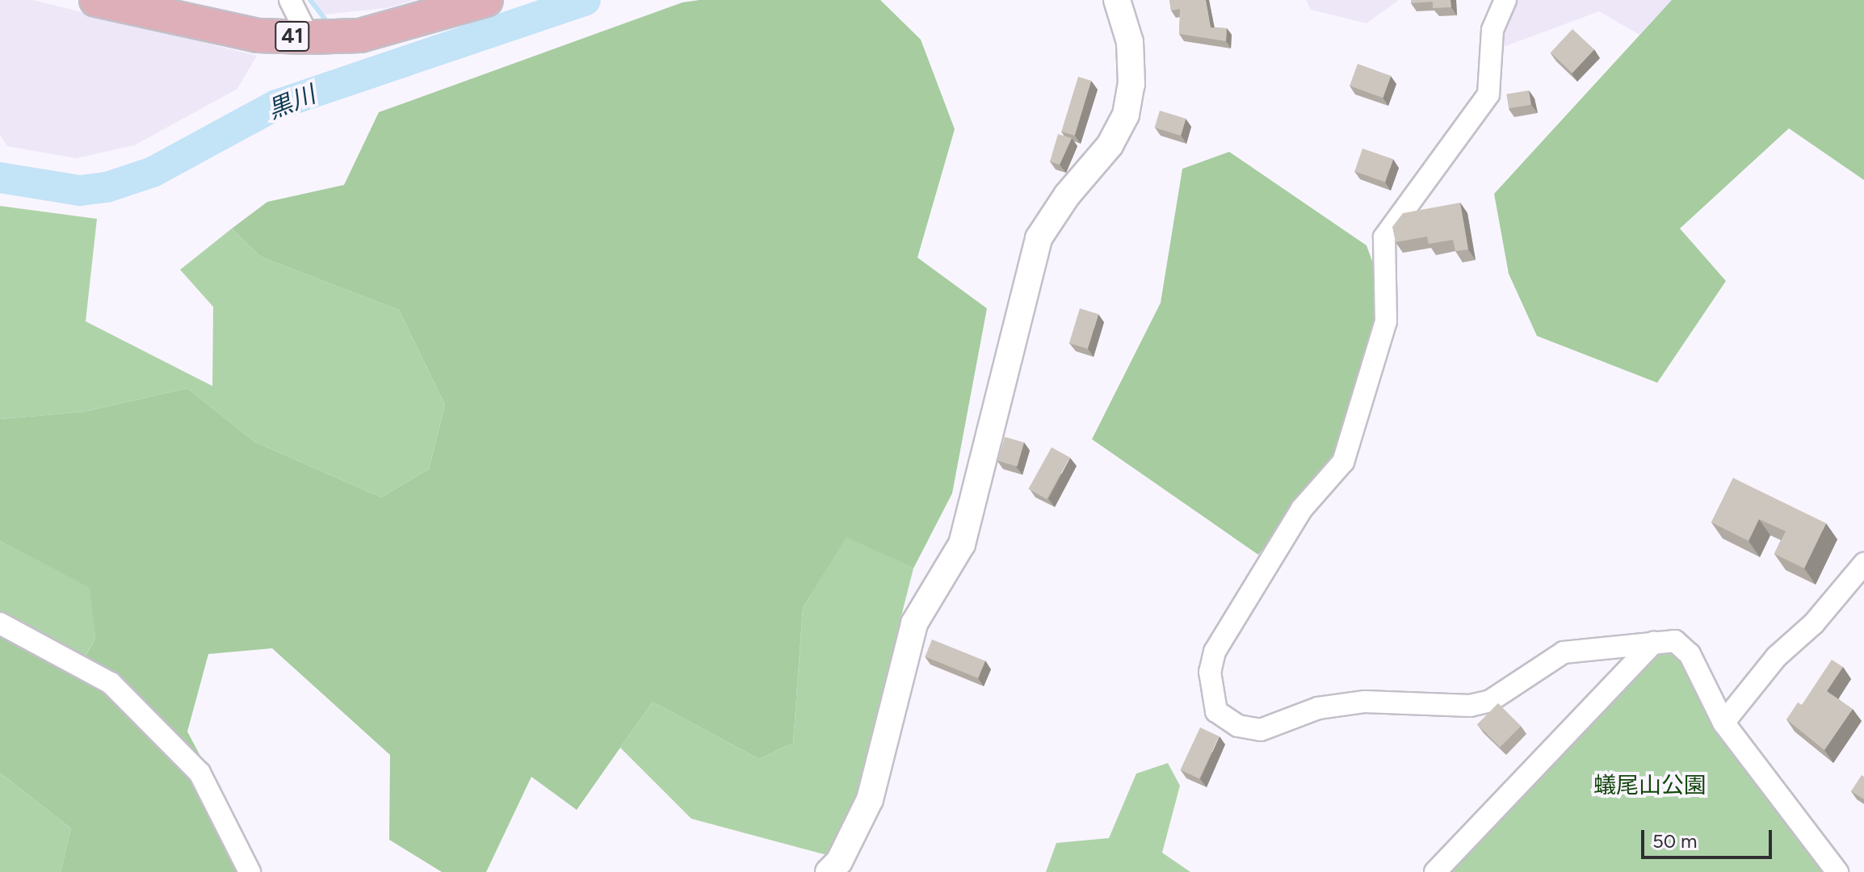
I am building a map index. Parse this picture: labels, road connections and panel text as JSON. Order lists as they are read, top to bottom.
{
  "streets": {
    "main road": ["41"]
  },
  "water": ["黒川"],
  "parks": ["蟻尾山公園"],
  "scale_bar": "50 m"
}
